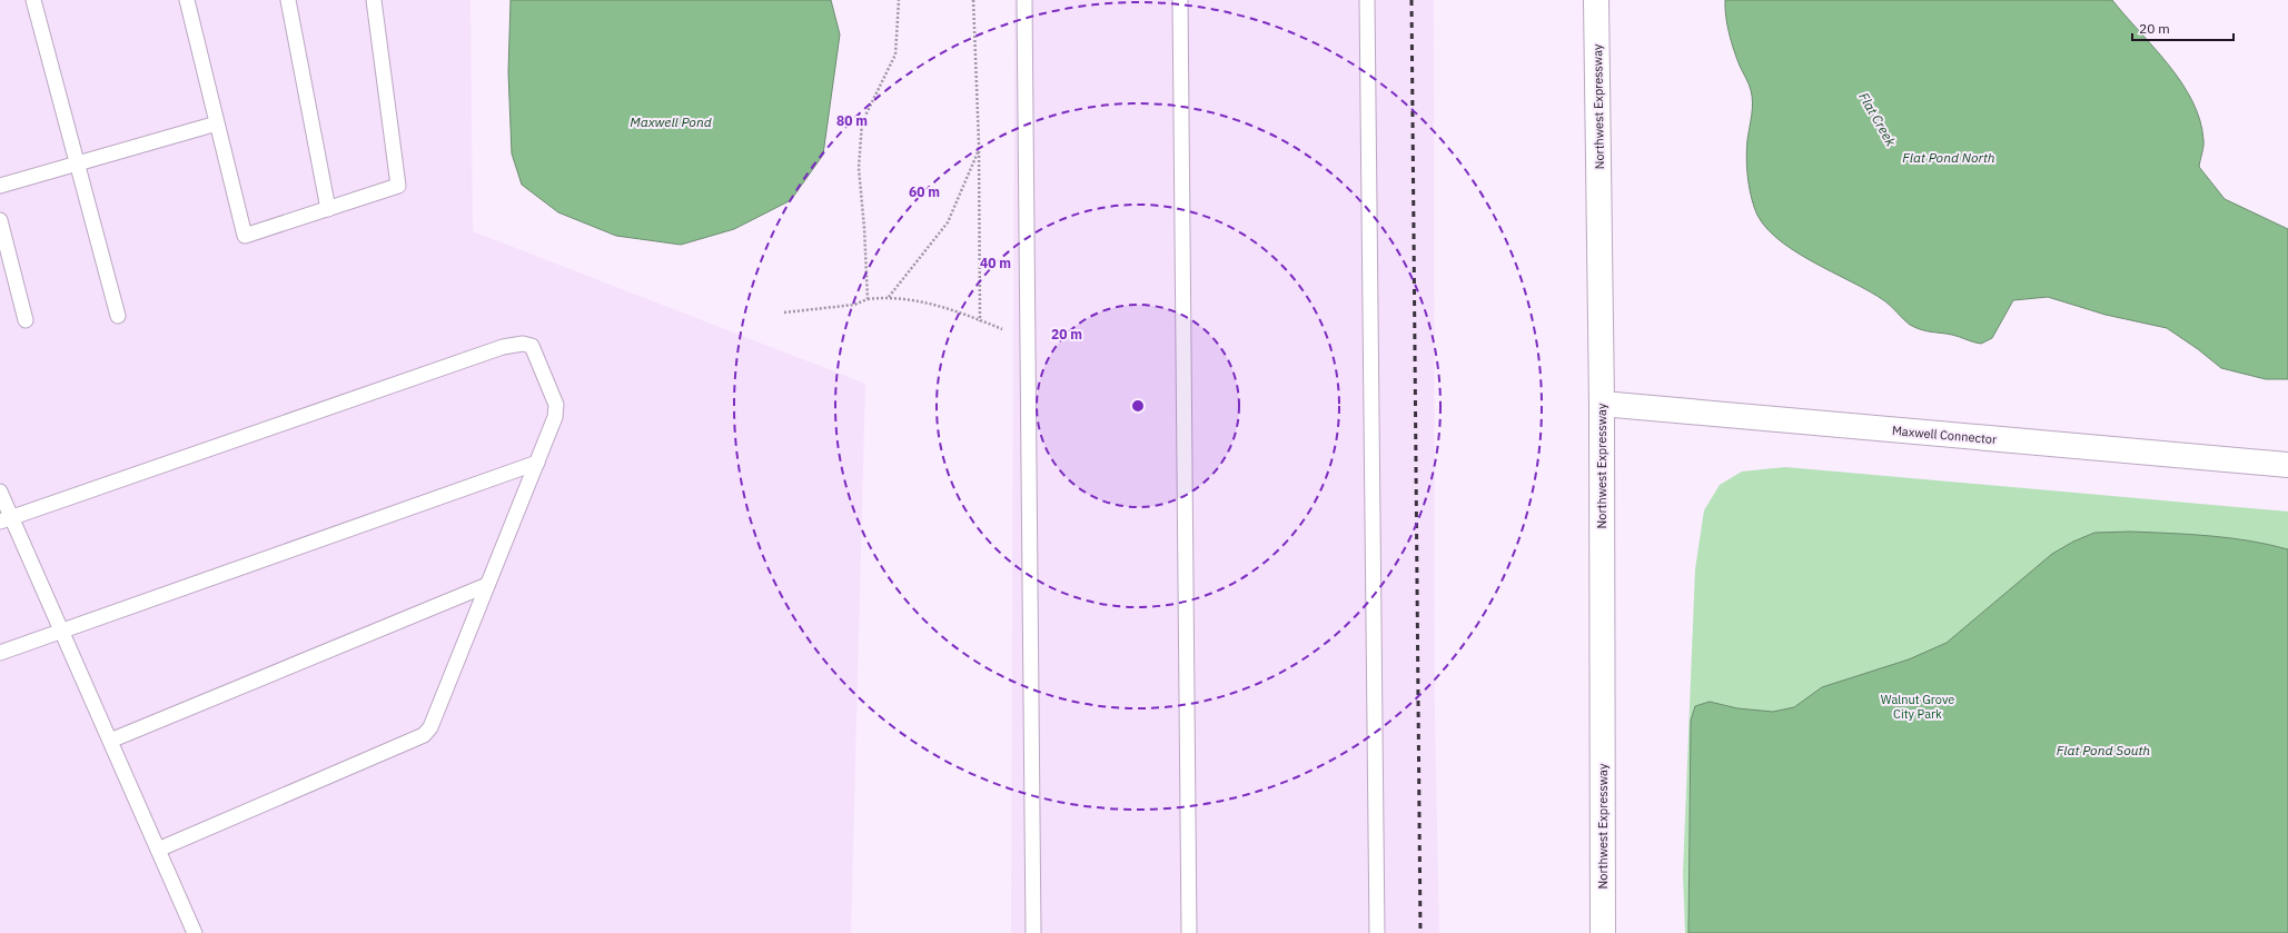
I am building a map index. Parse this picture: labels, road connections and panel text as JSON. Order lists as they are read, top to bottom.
{
  "streets": {
    "main road": ["Northwest Expressway", "Maxwell Connector"]
  },
  "crossings": [
    ["Northwest Expressway", "Maxwell Connector"]
  ],
  "water": [
    "Flat Creek",
    "Maxwell Pond",
    "Flat Pond North",
    "Flat Pond South"
  ],
  "parks": ["Walnut Grove City Park"],
  "scale_bar": "20 m",
  "rings": [
    "80 m",
    "60 m",
    "40 m",
    "20 m"
  ]
}
